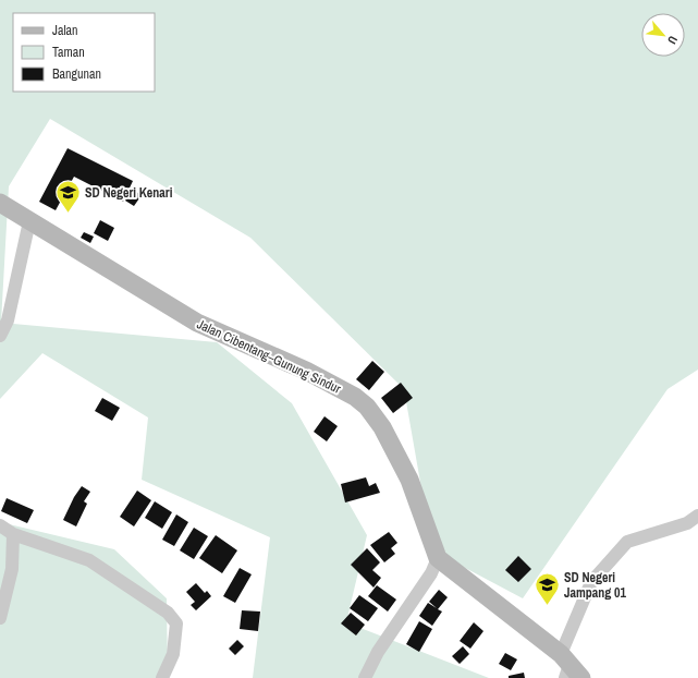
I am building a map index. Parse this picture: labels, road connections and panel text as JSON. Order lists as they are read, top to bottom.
{
  "streets": {
    "street": ["Jalan Cibentang–Gunung Sindur"]
  },
  "places": {
    "school or university": ["SD Negeri Kenari", "SD Negeri Jampang 01"]
  },
  "legend": ["Jalan", "Taman", "Bangunan"],
  "north": "bottom right"
}
